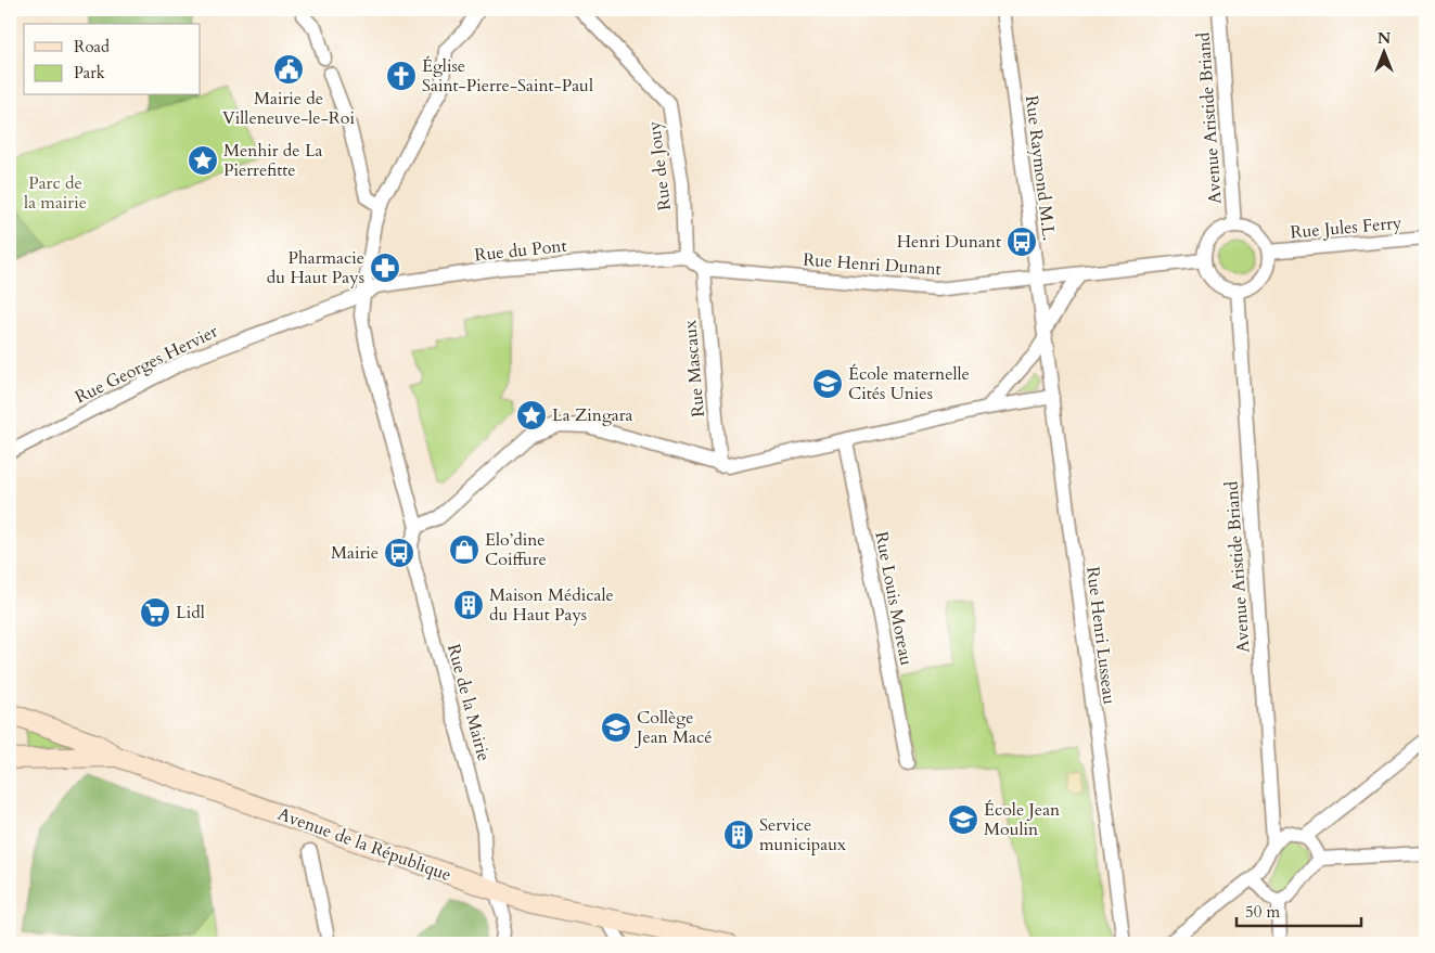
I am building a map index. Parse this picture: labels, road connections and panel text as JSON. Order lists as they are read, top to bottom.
{
  "streets": {
    "main road": ["Avenue de la République"],
    "street": [
      "Avenue Aristide Briand",
      "Rue de Jouy",
      "Rue Raymond M.L.",
      "Rue Jules Ferry",
      "Rue du Pont",
      "Rue Henri Dunant",
      "Rue Georges Hervier",
      "Rue Mascaux",
      "Rue Louis Moreau",
      "Rue Henri Lusseau",
      "Rue de la Mairie"
    ]
  },
  "crossings": [
    ["Avenue Aristide Briand", "Rue Jules Ferry"],
    ["Rue de Jouy", "Rue du Pont"],
    ["Rue Raymond M.L.", "Rue Henri Dunant"],
    ["Rue Raymond M.L.", "Rue Henri Lusseau"],
    ["Rue du Pont", "Rue Georges Hervier"],
    ["Rue Henri Dunant", "Rue Mascaux"],
    ["Rue de la Mairie", "Avenue de la République"]
  ],
  "parks": ["Parc de la mairie"],
  "places": {
    "public building": ["Mairie de Villeneuve-le-Roi"],
    "church": ["Église Saint-Pierre-Saint-Paul"],
    "place": ["Menhir de La Pierrefitte", "La Zingara"],
    "bus stop": ["Henri Dunant", "Mairie"],
    "pharmacy": ["Pharmacie du Haut Pays"],
    "school or university": ["École maternelle Cités Unies", "Collège Jean Macé", "École Jean Moulin"],
    "shop": ["Elo’dine Coiffure"],
    "building": ["Maison Médicale du Haut Pays", "Service municipaux"],
    "supermarket": ["Lidl"]
  },
  "legend": ["Road", "Park"],
  "scale_bar": "50 m",
  "north": "top"
}
